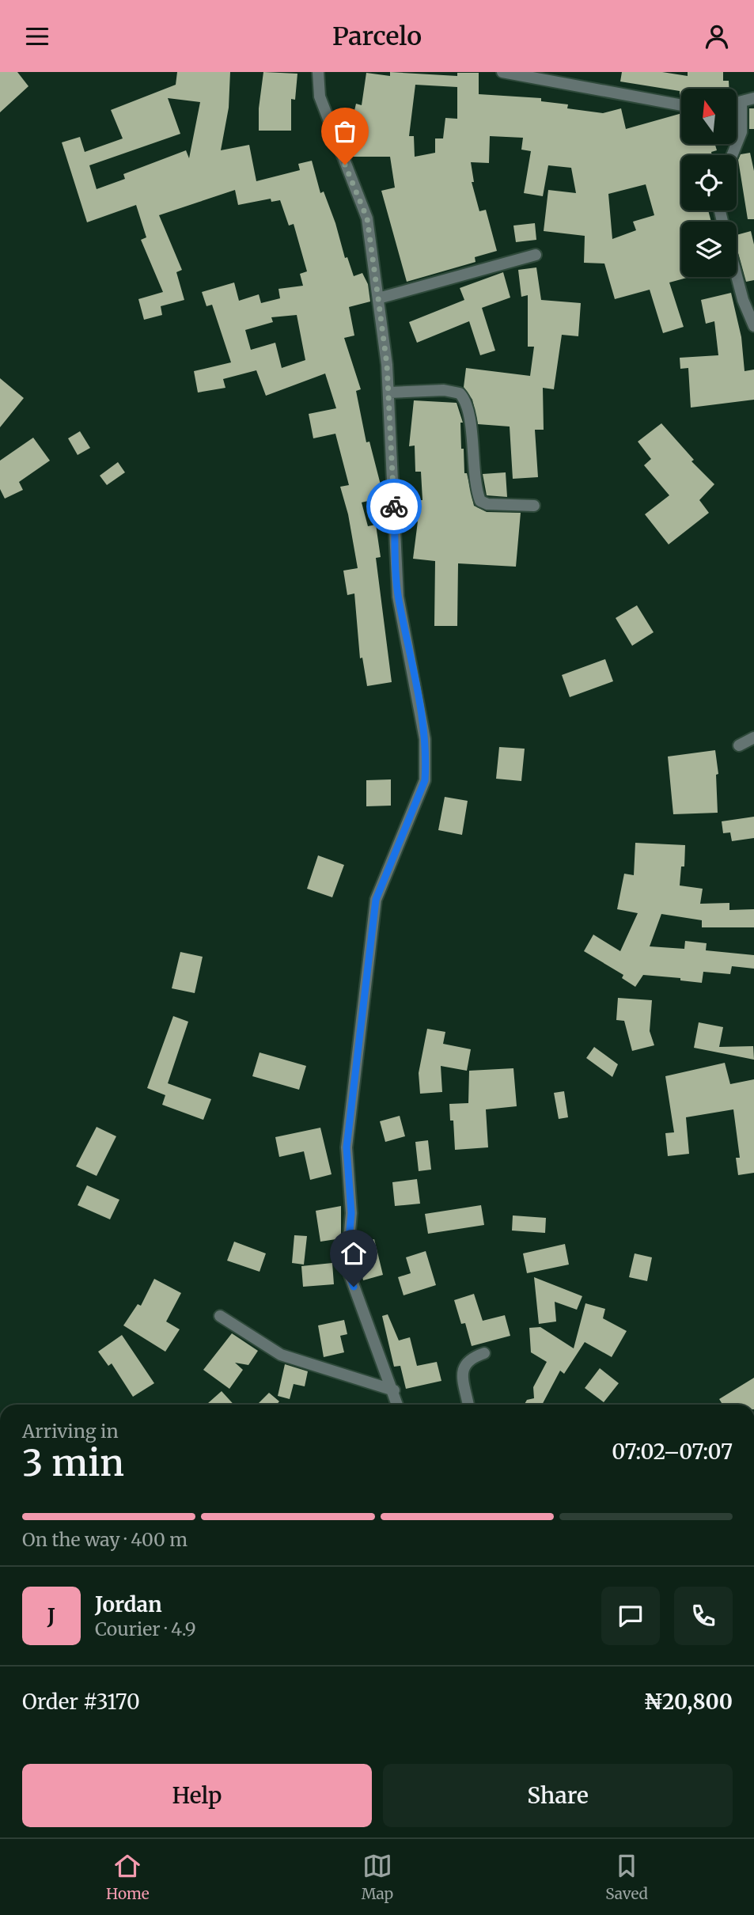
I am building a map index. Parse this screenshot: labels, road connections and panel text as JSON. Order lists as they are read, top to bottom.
{
  "north": "top",
  "page": {
    "header": "Parcelo",
    "heading": ["3 min", "Arriving in", "07:02–07:07"],
    "panel": [
      "Jordan",
      "Courier · 4.9",
      "Order #3170",
      "₦20,800"
    ],
    "bar": "On the way · 400 m",
    "round": "J",
    "buttons": ["Help", "Share"],
    "tabs": ["Home", "Map", "Saved"]
  }
}
